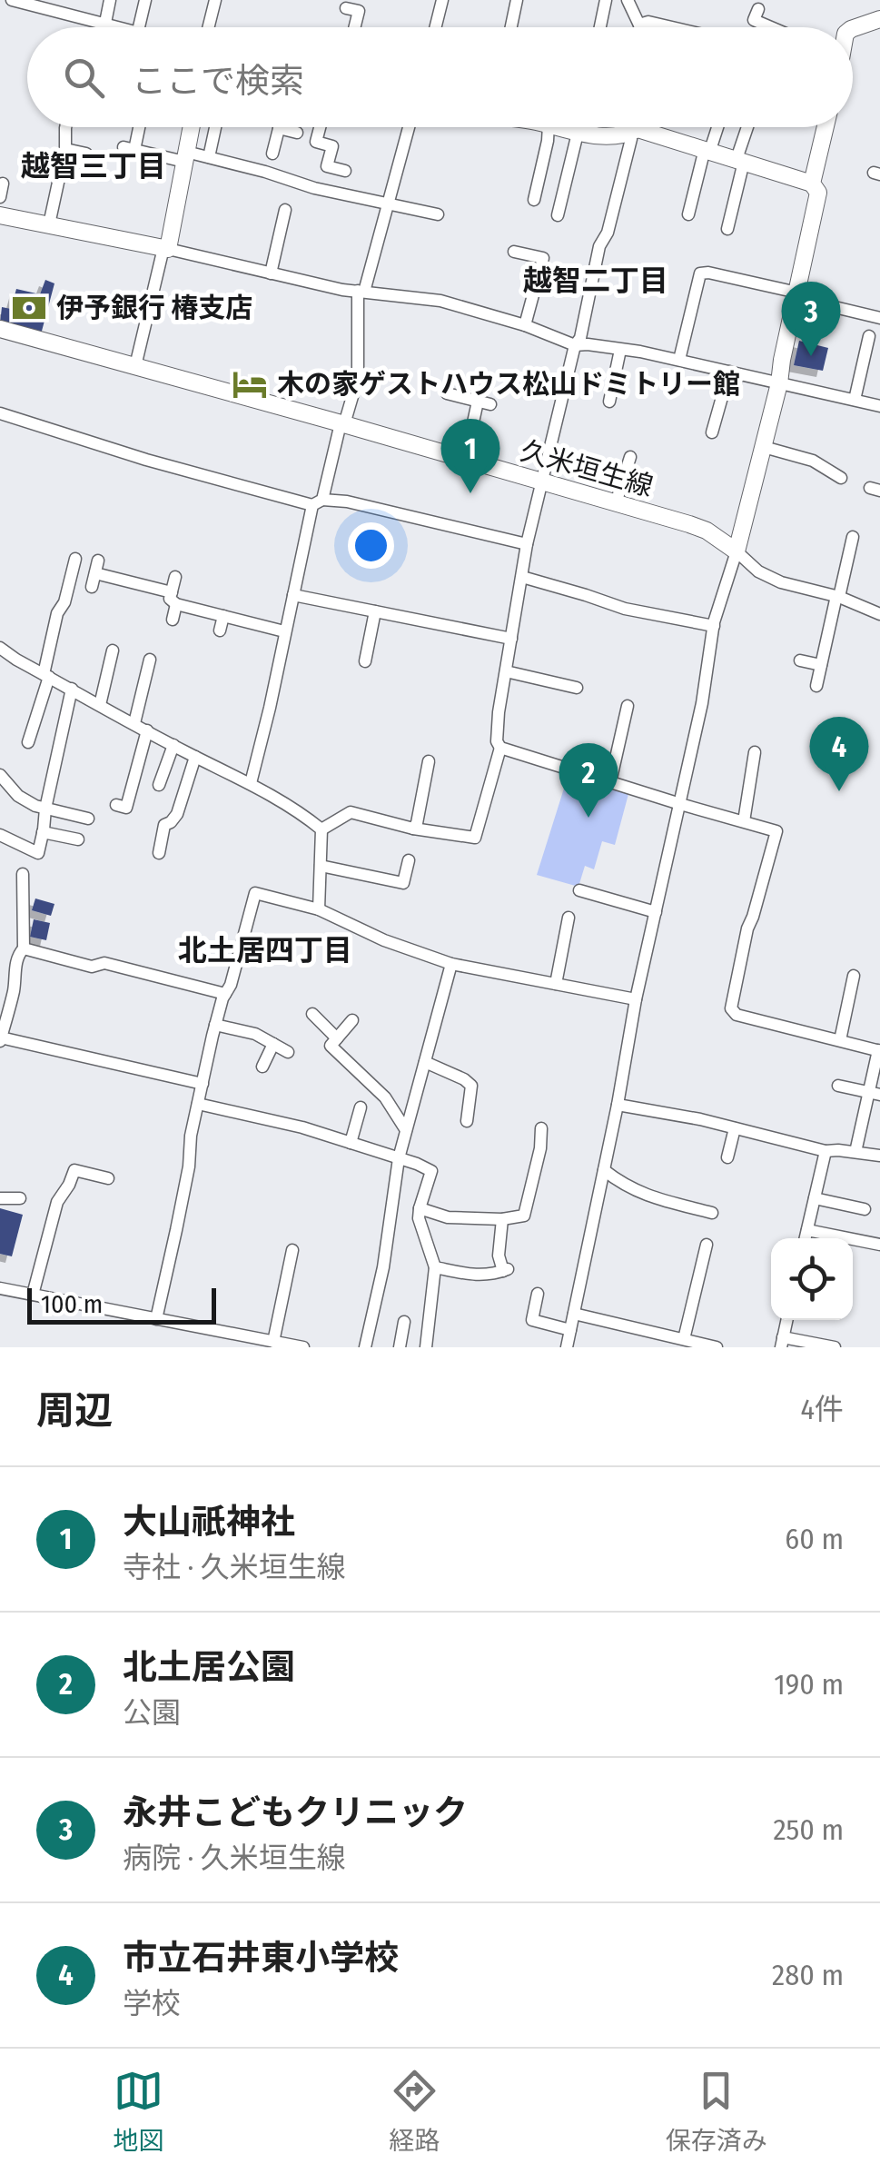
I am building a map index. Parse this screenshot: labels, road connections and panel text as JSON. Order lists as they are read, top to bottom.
{
  "streets": {
    "main road": ["久米垣生線"]
  },
  "districts": ["越智三丁目", "越智二丁目", "北土居四丁目"],
  "places": {
    "bank": ["伊予銀行 椿支店"],
    "hotel": ["木の家ゲストハウス松山ドミトリー館"]
  },
  "scale_bar": "100 m",
  "page": {
    "search": "ここで検索",
    "pins": [
      "3",
      "1",
      "4",
      "2"
    ],
    "scale": "100 m",
    "heading": ["周辺", "4件"],
    "list": [
      {
        "mark": "1",
        "name": "大山祇神社",
        "note": "寺社 · 久米垣生線",
        "value": "60 m"
      },
      {
        "mark": "2",
        "name": "北土居公園",
        "note": "公園",
        "value": "190 m"
      },
      {
        "mark": "3",
        "name": "永井こどもクリニック",
        "note": "病院 · 久米垣生線",
        "value": "250 m"
      },
      {
        "mark": "4",
        "name": "市立石井東小学校",
        "note": "学校",
        "value": "280 m"
      }
    ],
    "nav": ["地図", "経路", "保存済み"]
  }
}
